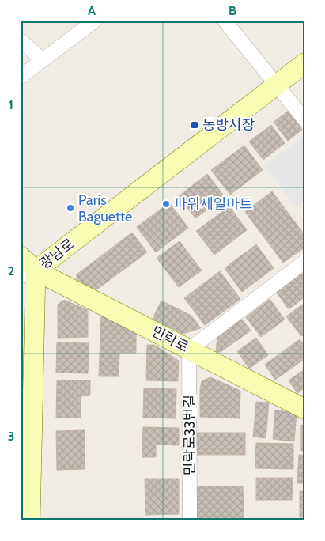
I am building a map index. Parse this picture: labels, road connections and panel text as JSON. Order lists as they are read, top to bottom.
{
  "streets": {
    "main road": ["광남로", "민락로"],
    "street": ["민락로33번길"]
  },
  "crossings": [
    ["광남로", "민락로"],
    ["민락로", "민락로33번길"]
  ],
  "places": {
    "transit": ["동방시장"],
    "other": ["파워세일마트", "Paris Baguette"]
  },
  "grid": {
    "columns": ["A", "B"],
    "rows": ["1", "2", "3"]
  }
}
